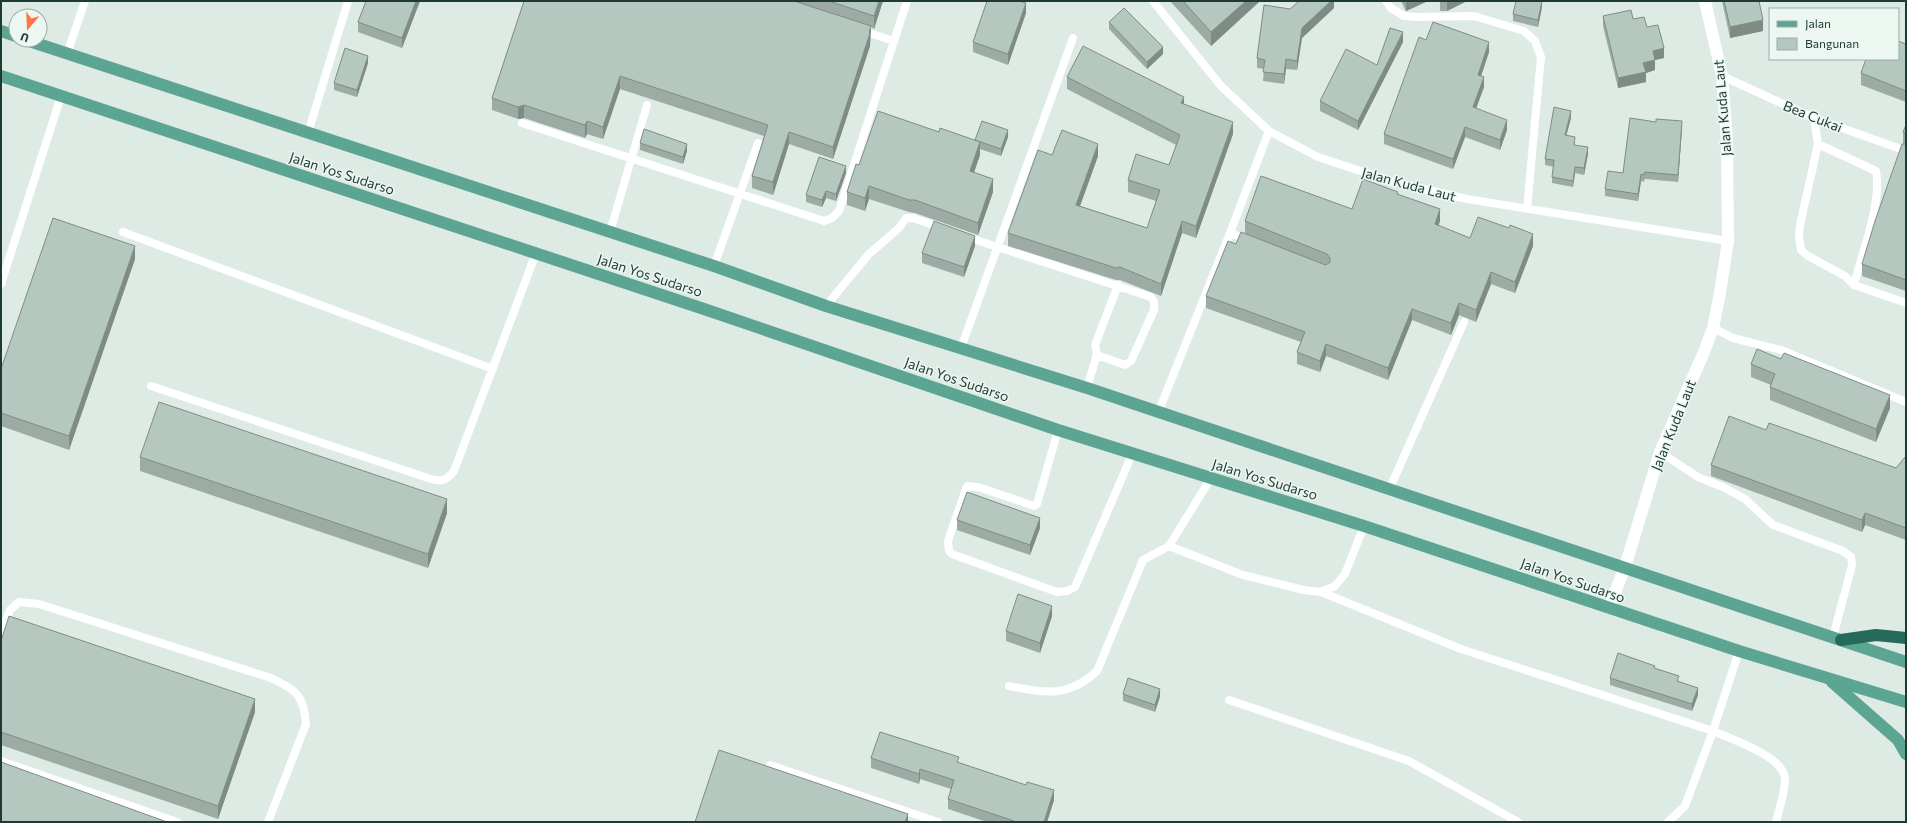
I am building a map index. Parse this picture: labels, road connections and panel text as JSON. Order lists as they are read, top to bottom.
{
  "streets": {
    "main road": ["Jalan Yos Sudarso"],
    "street": ["Jalan Kuda Laut"],
    "lane": ["Bea Cukai"]
  },
  "crossings": [
    ["Jalan Kuda Laut", "Bea Cukai"],
    ["Jalan Kuda Laut", "Jalan Yos Sudarso"]
  ],
  "legend": ["Jalan", "Bangunan"],
  "north": "bottom"
}
